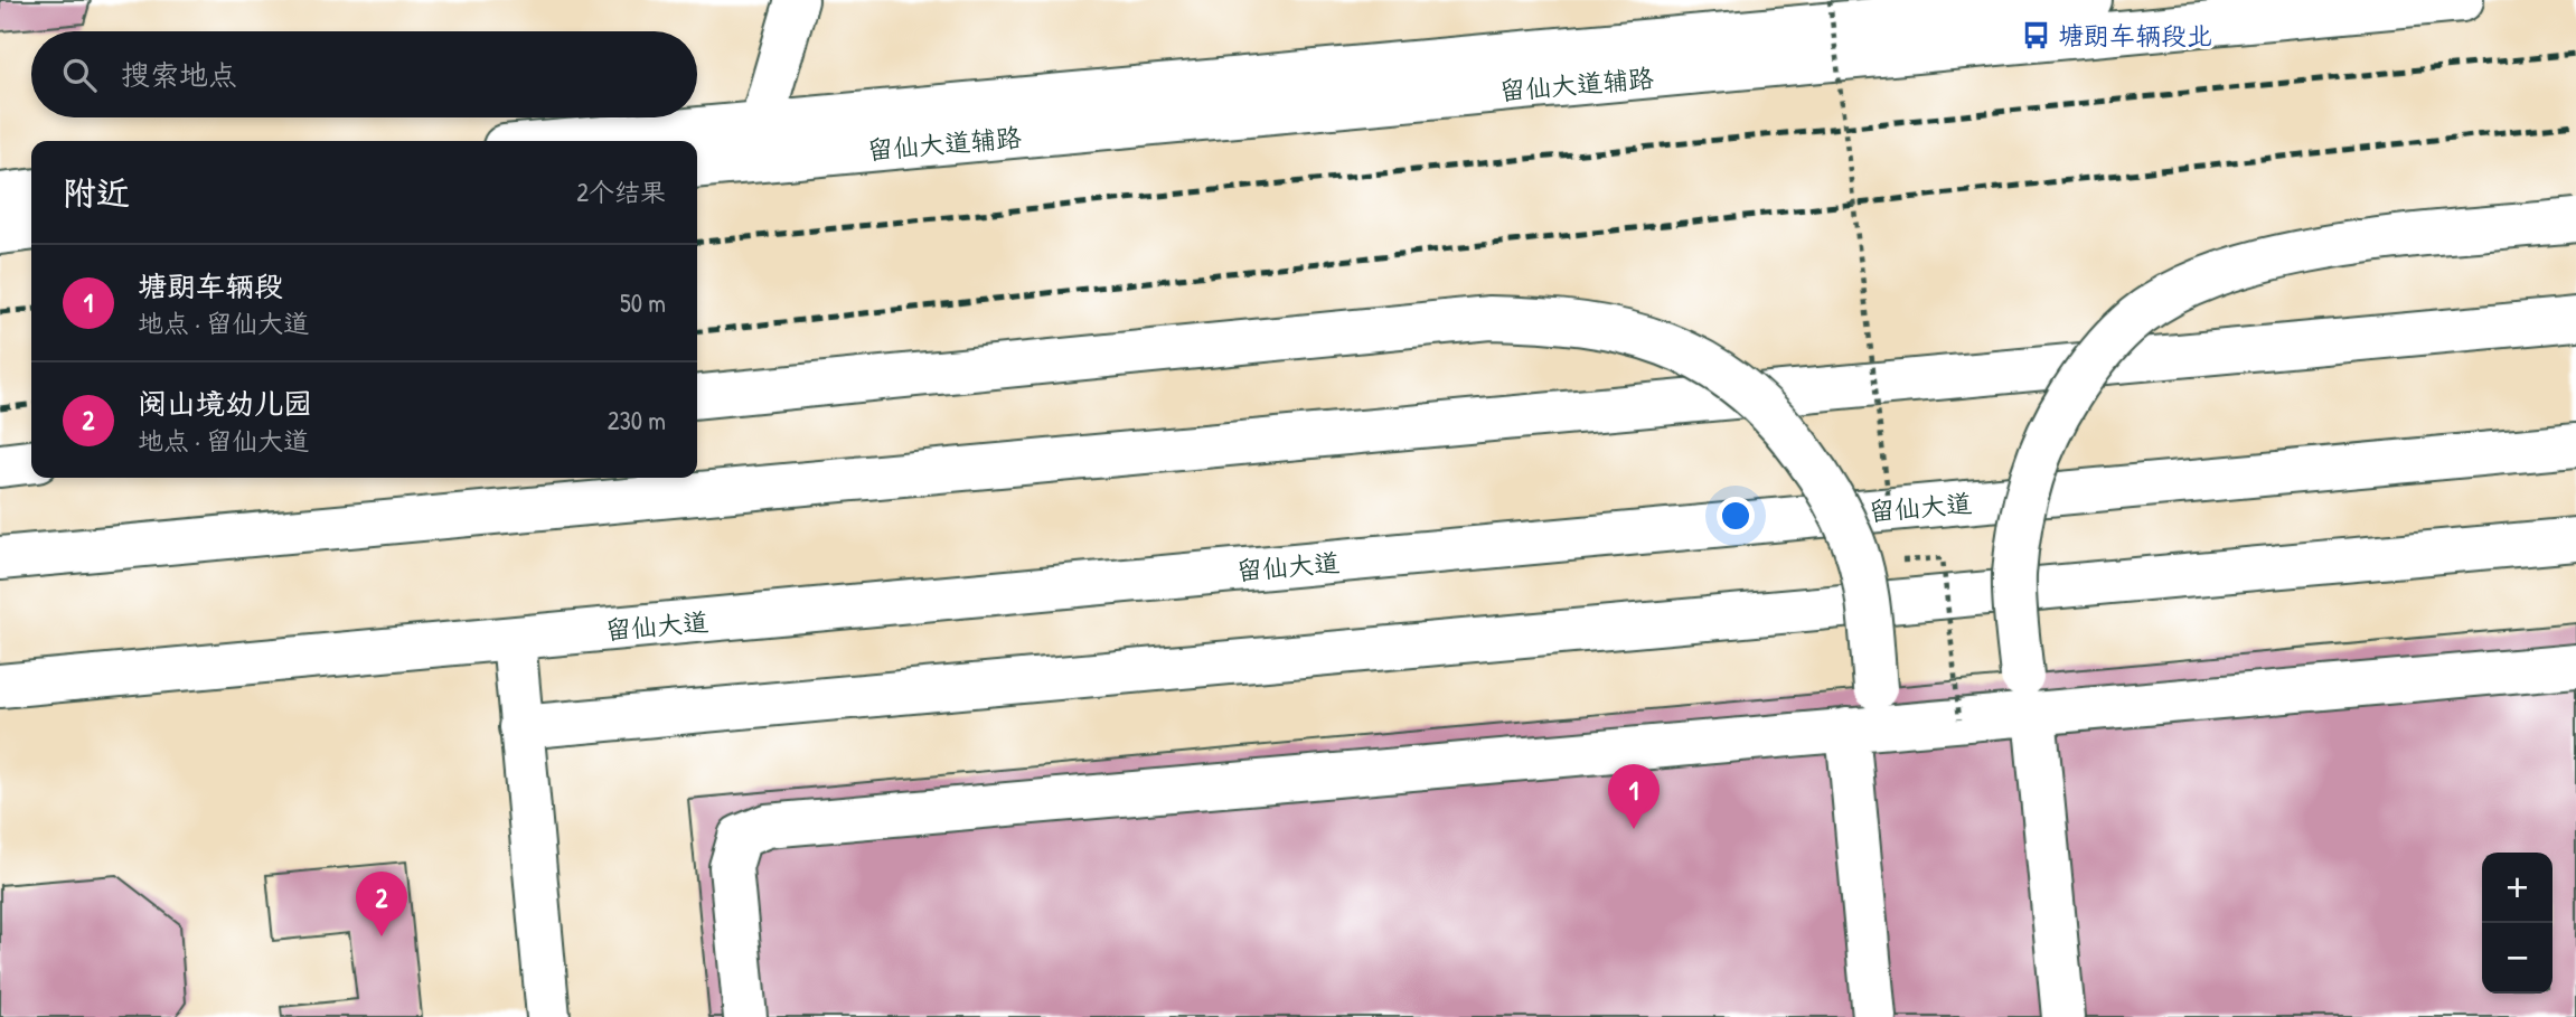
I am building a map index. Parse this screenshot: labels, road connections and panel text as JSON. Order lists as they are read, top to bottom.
{
  "streets": {
    "main road": ["留仙大道辅路", "留仙大道"]
  },
  "places": {
    "bus stop": ["塘朗车辆段北"]
  },
  "page": {
    "search": "搜索地点",
    "heading": ["附近", "2个结果"],
    "list": [
      {
        "mark": "1",
        "name": "塘朗车辆段",
        "note": "地点 · 留仙大道",
        "value": "50 m"
      },
      {
        "mark": "2",
        "name": "阅山境幼儿园",
        "note": "地点 · 留仙大道",
        "value": "230 m"
      }
    ],
    "pins": ["1", "2"],
    "map_buttons": ["+", "−"]
  }
}
